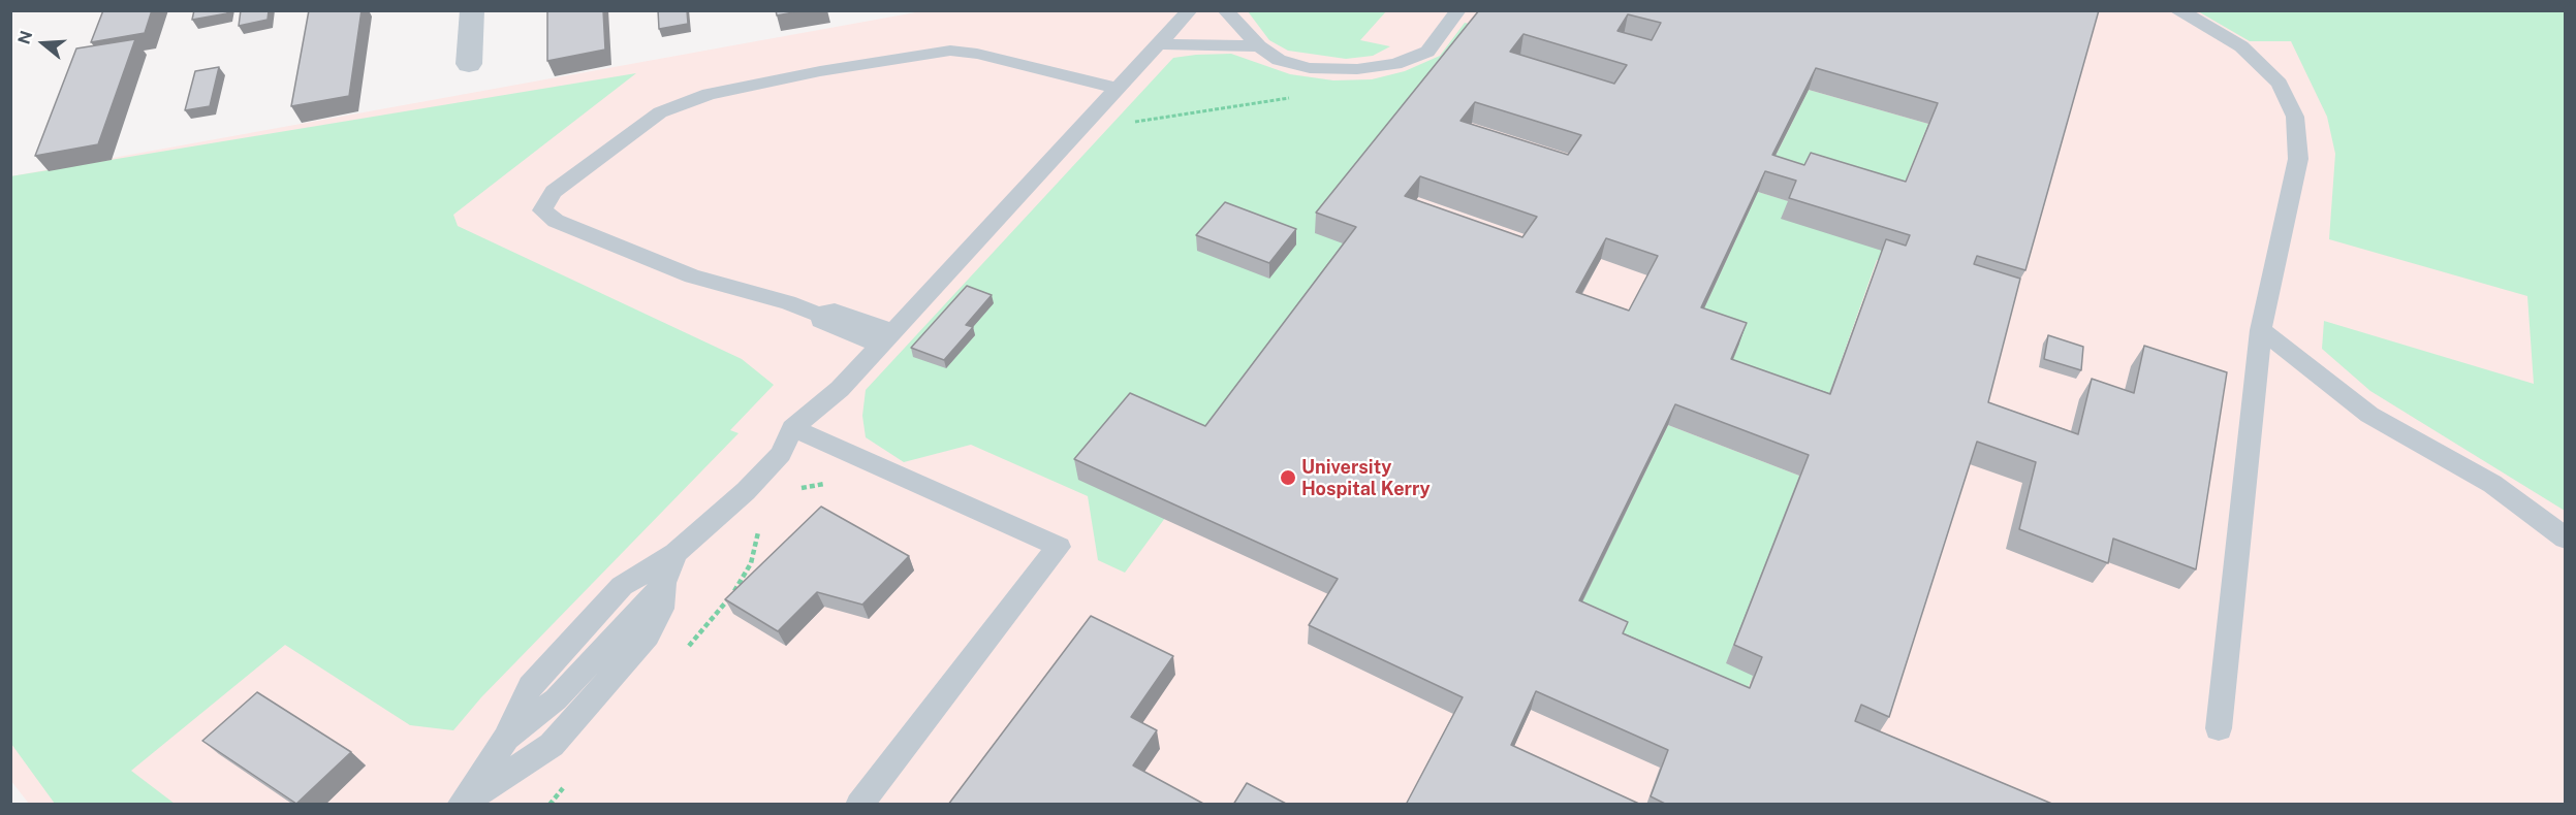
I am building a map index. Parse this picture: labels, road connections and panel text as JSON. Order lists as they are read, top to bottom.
{
  "places": ["University Hospital Kerry"],
  "north": "left"
}
